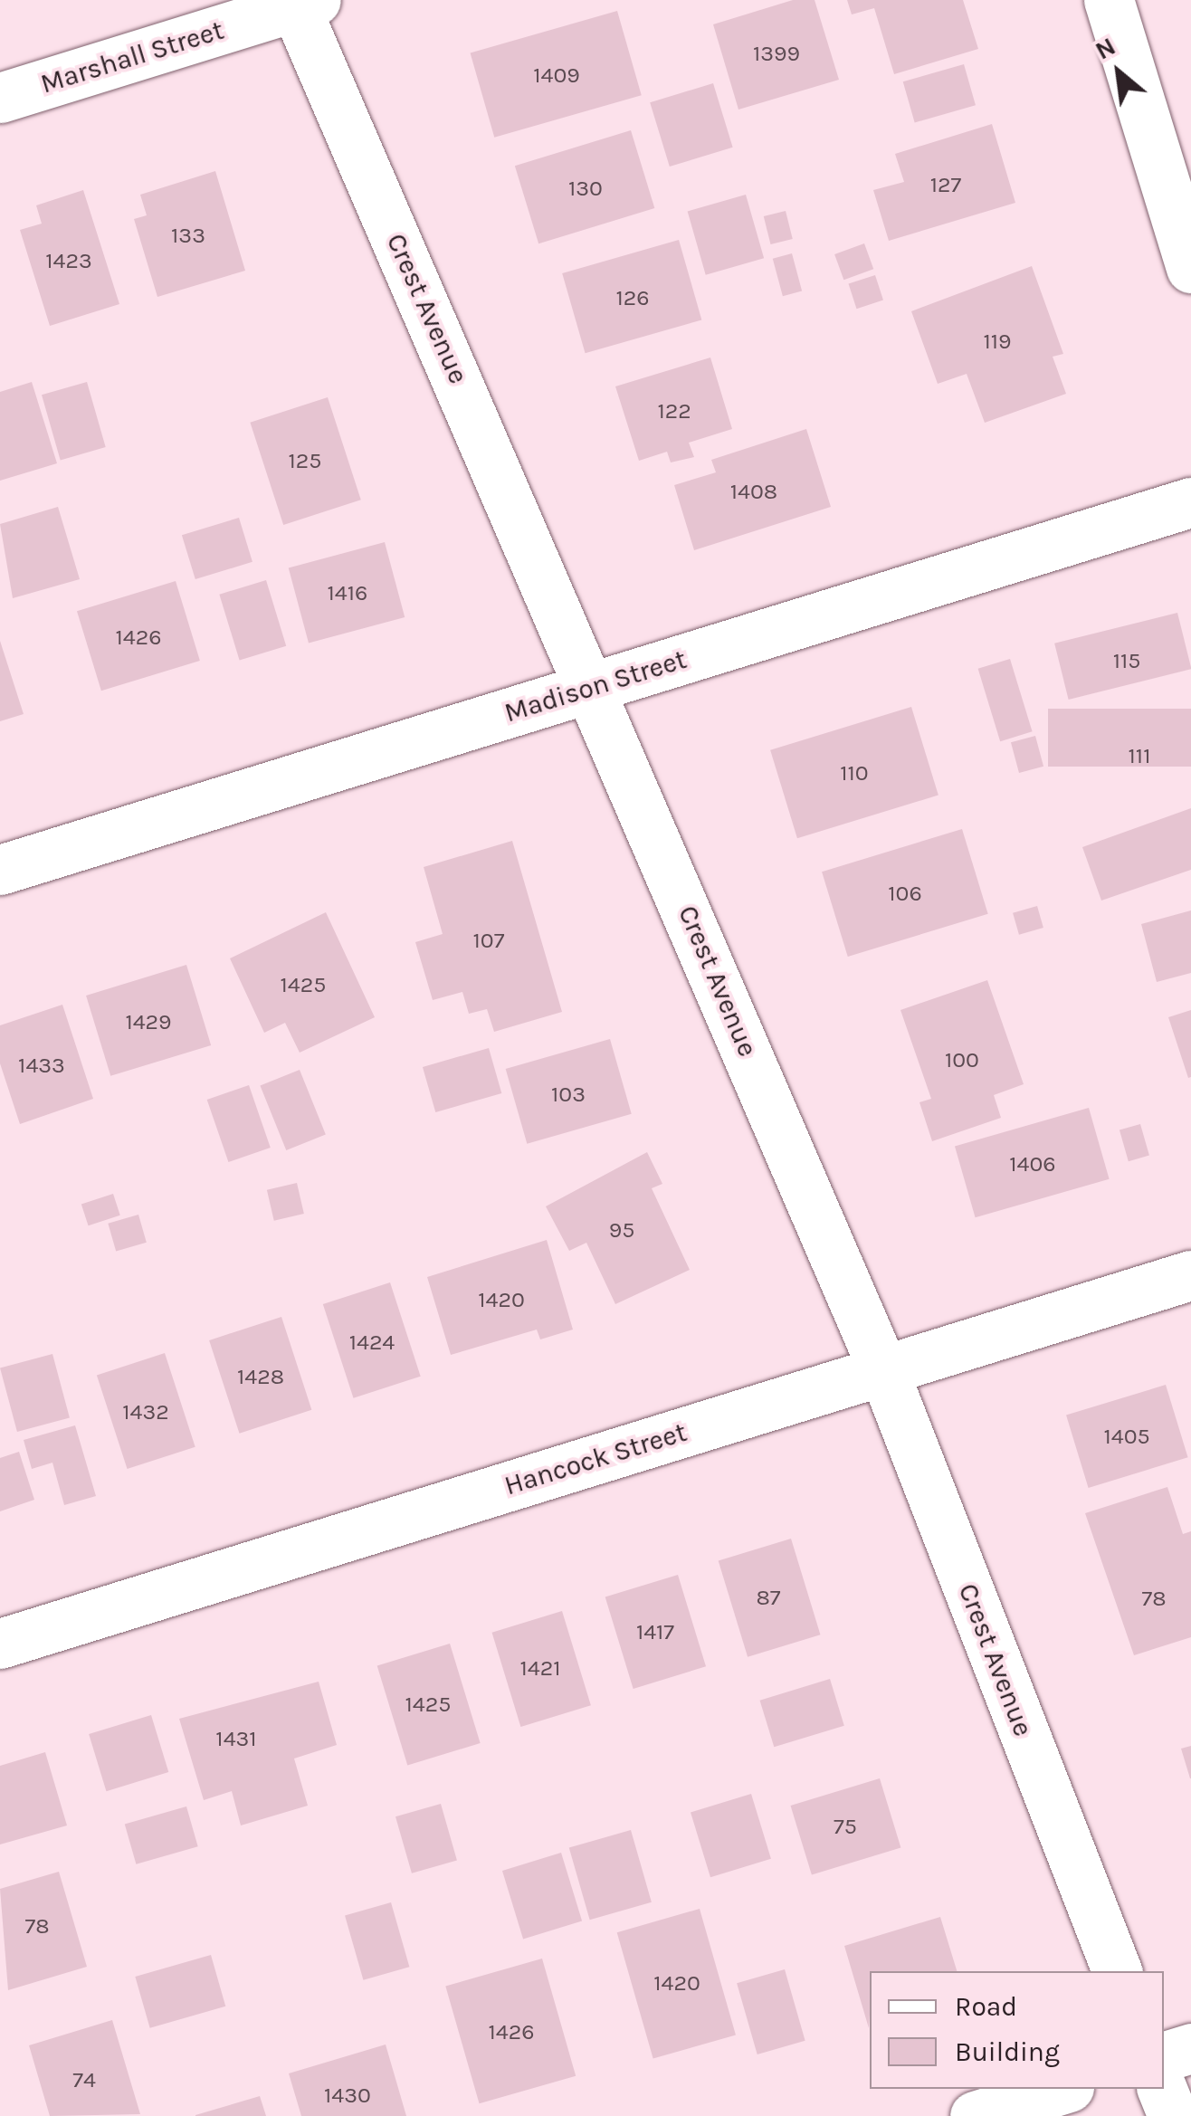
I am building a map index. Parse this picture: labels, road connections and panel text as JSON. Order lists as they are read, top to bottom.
{
  "streets": {
    "street": [
      "Marshall Street",
      "Crest Avenue",
      "Madison Street",
      "Hancock Street"
    ]
  },
  "crossings": [
    ["Marshall Street", "Crest Avenue"],
    ["Crest Avenue", "Madison Street"],
    ["Crest Avenue", "Hancock Street"]
  ],
  "house_numbers": [
    "1399",
    "1409",
    "127",
    "130",
    "133",
    "1423",
    "126",
    "119",
    "122",
    "125",
    "1408",
    "1416",
    "1426",
    "115",
    "111",
    "110",
    "106",
    "107",
    "1425",
    "1429",
    "100",
    "1433",
    "103",
    "1406",
    "95",
    "1420",
    "1424",
    "1428",
    "1432",
    "1405",
    "87",
    "78",
    "1417",
    "1421",
    "1425",
    "1431",
    "75",
    "78",
    "1420",
    "1426",
    "74",
    "1430"
  ],
  "legend": ["Road", "Building"],
  "north": "top left"
}
